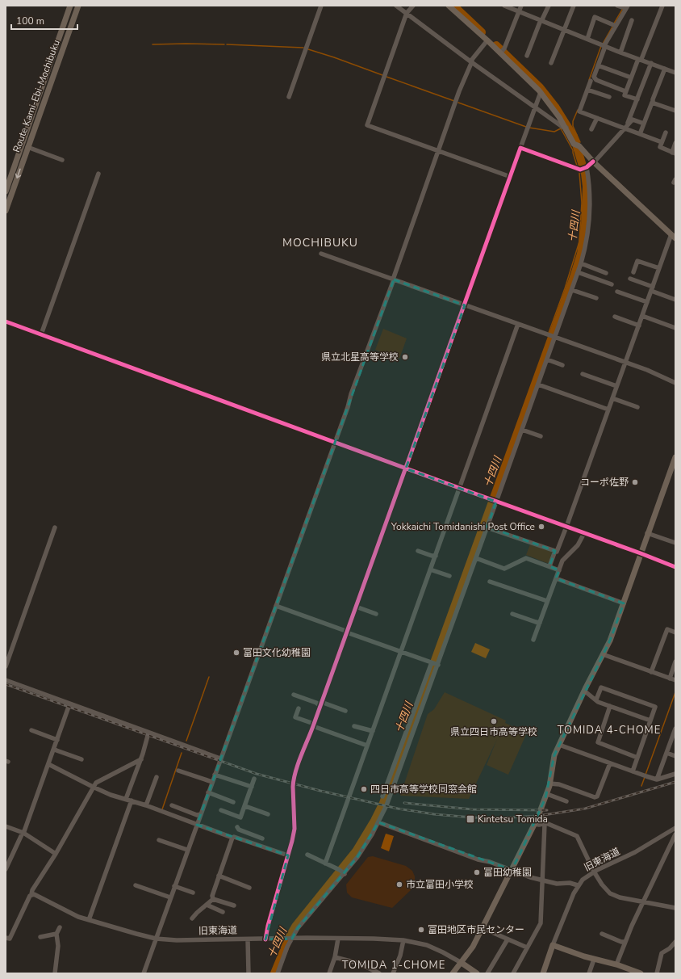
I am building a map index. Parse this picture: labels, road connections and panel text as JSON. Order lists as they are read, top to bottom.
{
  "streets": {
    "main road": ["Route Kami-Ebi-Mochibuku"],
    "street": ["旧東海道"]
  },
  "districts": ["MOCHIBUKU", "TOMIDA 4-CHOME", "TOMIDA 1-CHOME"],
  "water": ["十四川"],
  "places": {
    "other": [
      "県立北星高等学校",
      "コーポ佐野",
      "Yokkaichi Tomidanishi Post Office",
      "富田文化幼稚園",
      "県立四日市高等学校",
      "四日市高等学校同窓会館",
      "富田幼稚園",
      "市立富田小学校",
      "富田地区市民センター"
    ],
    "transit": ["Kintetsu Tomida"]
  },
  "scale_bar": "100 m"
}
